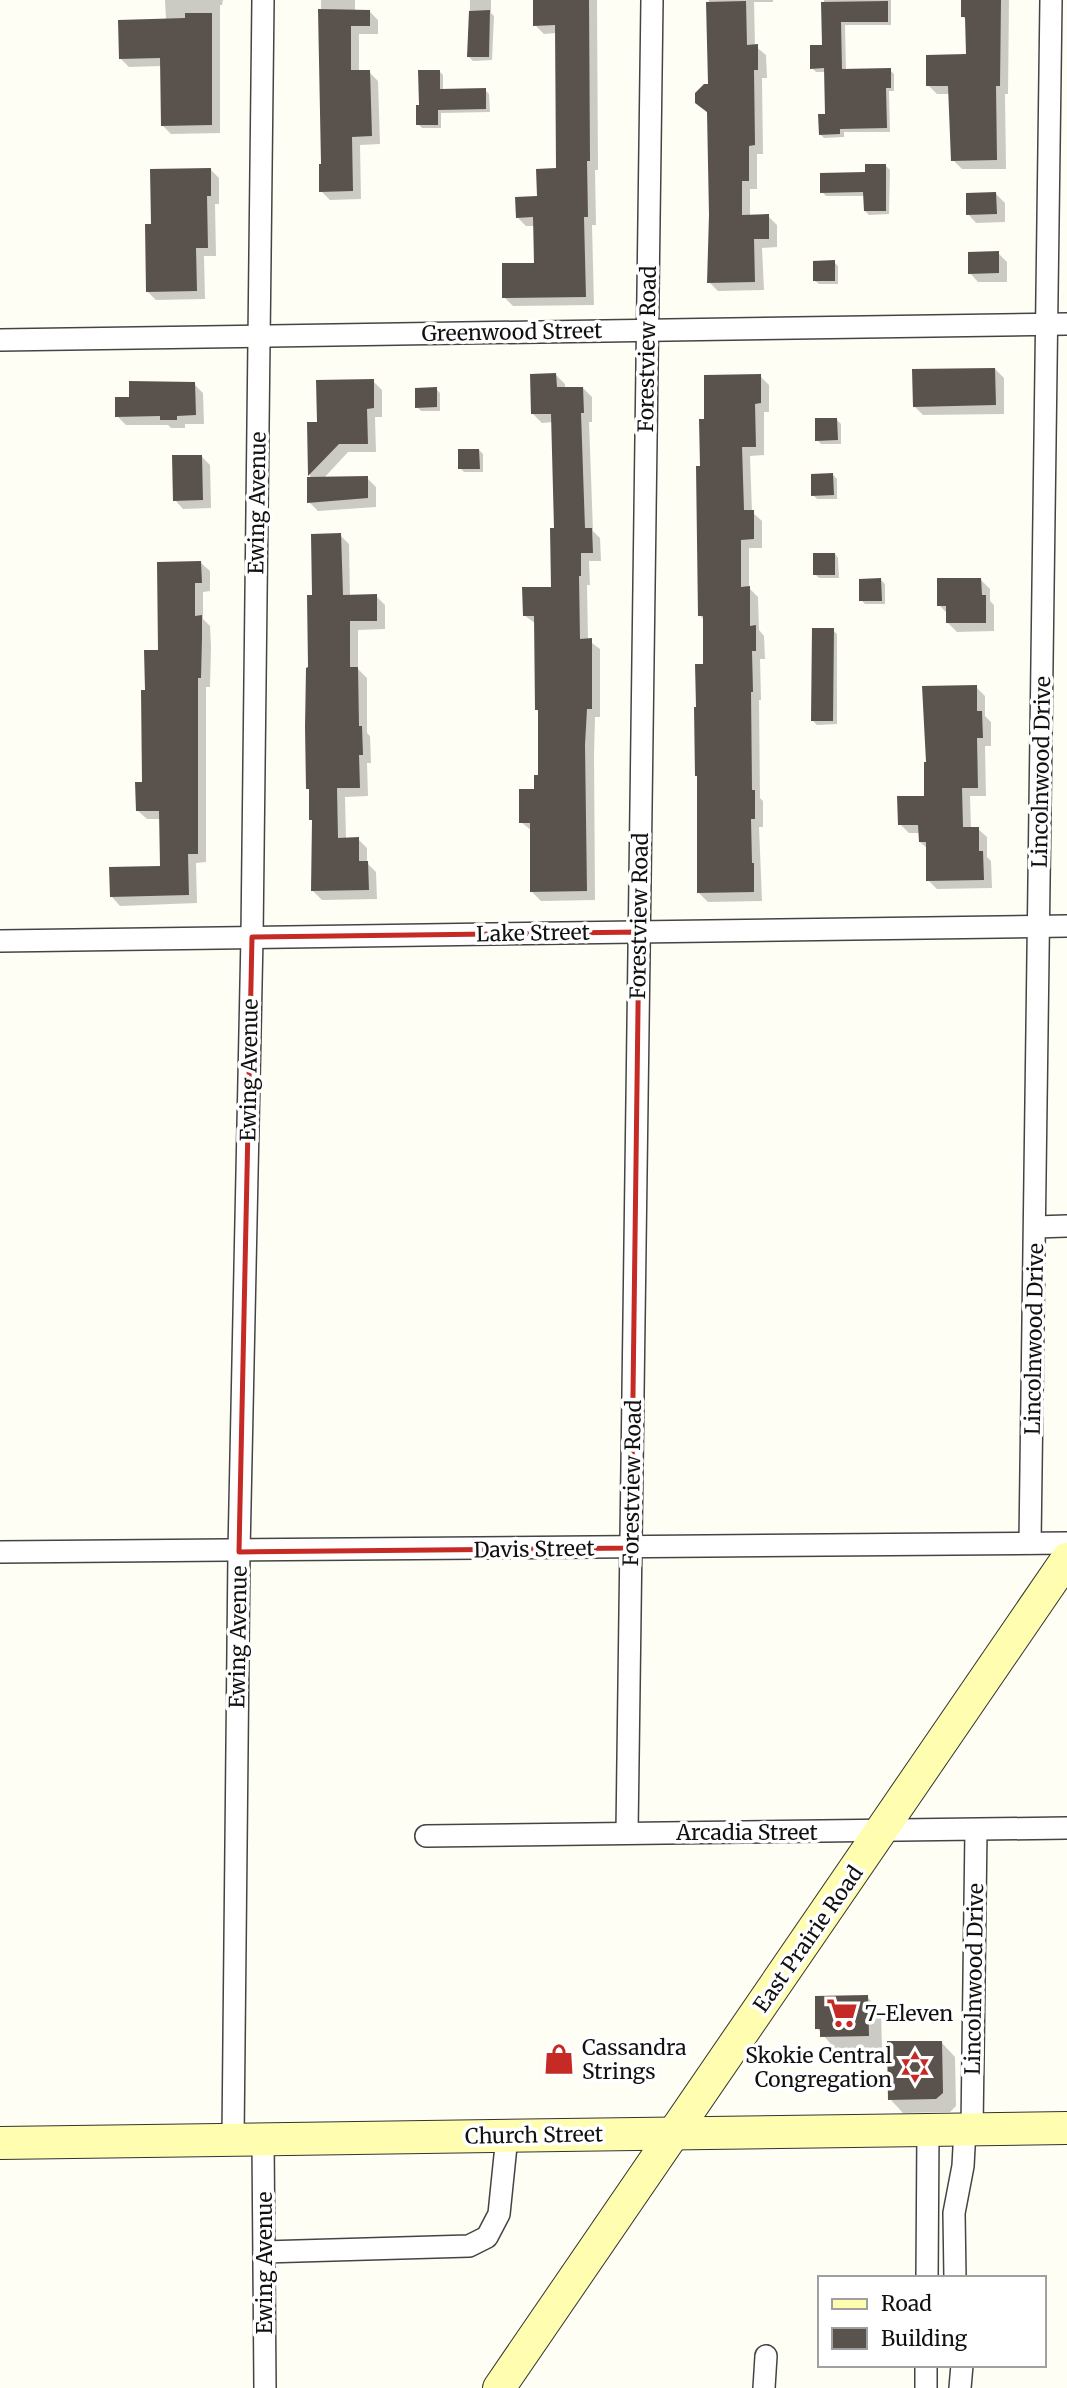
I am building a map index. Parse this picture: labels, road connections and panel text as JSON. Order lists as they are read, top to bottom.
{
  "streets": {
    "street": [
      "Greenwood Street",
      "Forestview Road",
      "Ewing Avenue",
      "Lincolnwood Drive",
      "Lake Street",
      "Davis Street",
      "Arcadia Street",
      "East Prairie Road",
      "Church Street"
    ]
  },
  "crossings": [
    ["Greenwood Street", "Forestview Road"],
    ["Greenwood Street", "Ewing Avenue"],
    ["Greenwood Street", "Lincolnwood Drive"],
    ["Forestview Road", "Lake Street"],
    ["Forestview Road", "Davis Street"],
    ["Forestview Road", "Arcadia Street"],
    ["Ewing Avenue", "Lake Street"],
    ["Ewing Avenue", "Davis Street"],
    ["Ewing Avenue", "Church Street"],
    ["Lincolnwood Drive", "Lake Street"],
    ["Lincolnwood Drive", "Davis Street"],
    ["Lincolnwood Drive", "Arcadia Street"],
    ["Lincolnwood Drive", "Church Street"],
    ["Arcadia Street", "East Prairie Road"],
    ["East Prairie Road", "Church Street"]
  ],
  "places": {
    "supermarket": ["7-Eleven"],
    "shop": ["Cassandra Strings"],
    "synagogue": ["Skokie Central Congregation"]
  },
  "legend": ["Road", "Building"]
}
